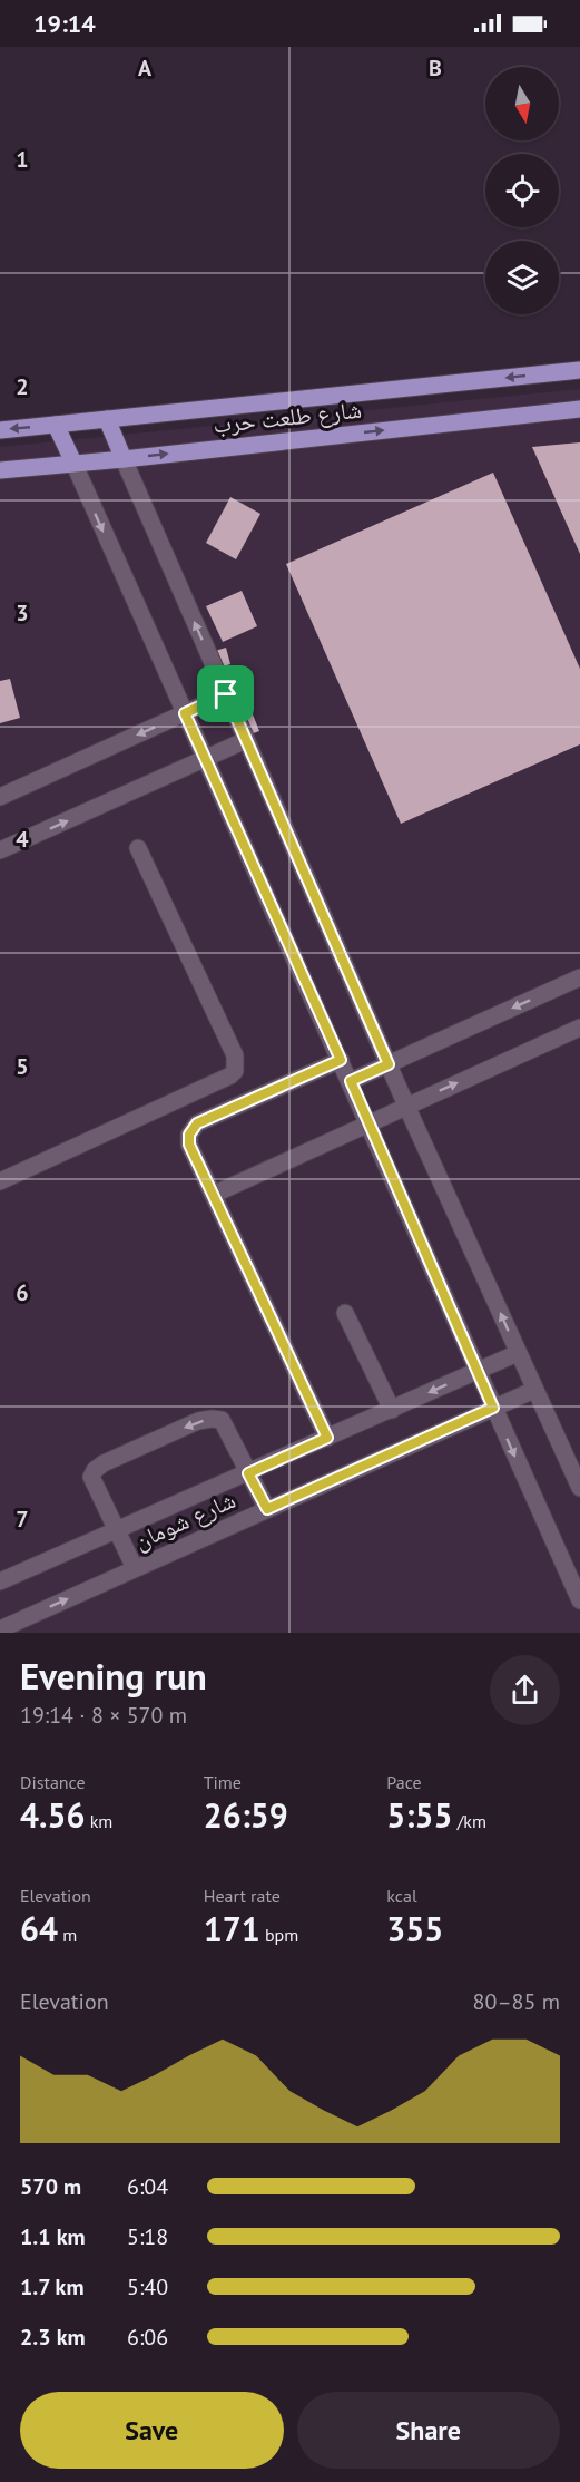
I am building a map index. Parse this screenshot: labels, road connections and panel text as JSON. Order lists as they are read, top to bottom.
{
  "streets": {
    "main road": ["شارع طلعت حرب"],
    "lane": ["شارع شومان"]
  },
  "north": "bottom",
  "page": {
    "status": "19:14",
    "heading": ["Evening run", "19:14 · 8 × 570 m"],
    "stats": [
      ["Distance", "4.56 km"],
      ["Time", "26:59"],
      ["Pace", "5:55 /km"],
      ["Elevation", "64 m"],
      ["Heart rate", "171 bpm"],
      ["kcal", "355"]
    ],
    "chart": ["Elevation", "80–85 m"],
    "list": [
      {
        "name": "570 m",
        "note": "6:04"
      },
      {
        "name": "1.1 km",
        "note": "5:18"
      },
      {
        "name": "1.7 km",
        "note": "5:40"
      },
      {
        "name": "2.3 km",
        "note": "6:06"
      }
    ],
    "buttons": ["Save", "Share"]
  },
  "grid": {
    "columns": ["A", "B"],
    "rows": [
      "1",
      "2",
      "3",
      "4",
      "5",
      "6",
      "7"
    ]
  }
}
